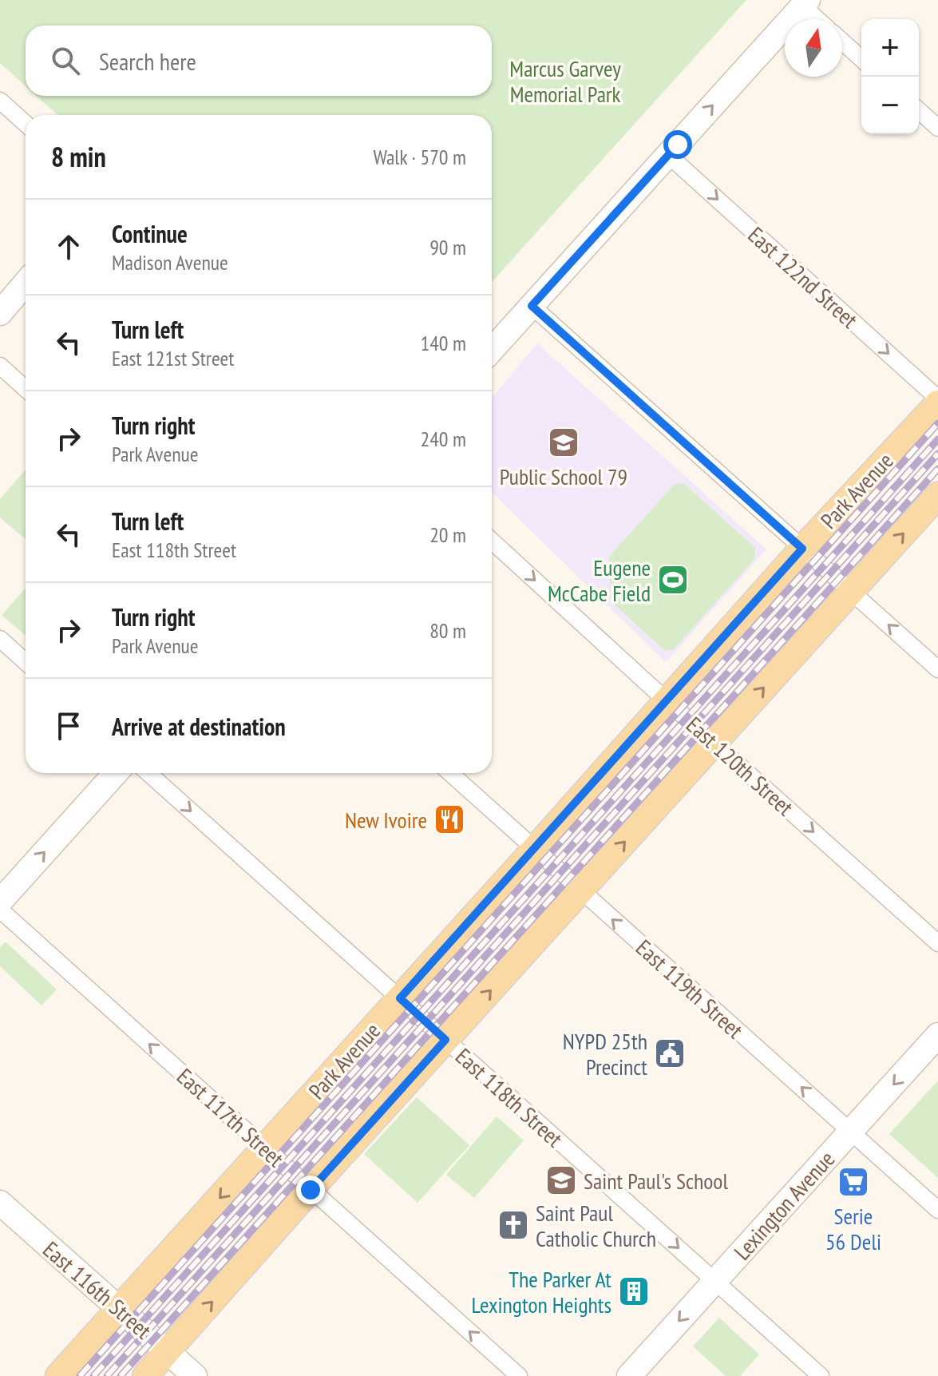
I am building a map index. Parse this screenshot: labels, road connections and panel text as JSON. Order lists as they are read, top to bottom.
{
  "streets": {
    "main road": ["Park Avenue", "Lexington Avenue", "East 116th Street"],
    "street": [
      "East 122nd Street",
      "East 120th Street",
      "East 119th Street",
      "East 118th Street",
      "East 117th Street"
    ]
  },
  "crossings": [
    ["East 122nd Street", "Park Avenue"],
    ["Park Avenue", "East 120th Street"],
    ["Park Avenue", "East 119th Street"],
    ["Park Avenue", "East 118th Street"],
    ["Park Avenue", "East 117th Street"],
    ["Park Avenue", "East 116th Street"],
    ["East 119th Street", "Lexington Avenue"],
    ["East 118th Street", "Lexington Avenue"]
  ],
  "one_way": [
    "East 122nd Street",
    "East 120th Street",
    "East 119th Street",
    "East 118th Street",
    "East 117th Street",
    "Lexington Avenue"
  ],
  "parks": ["Marcus Garvey Memorial Park"],
  "places": {
    "school or university": ["Public School 79", "Saint Paul's School"],
    "sports": ["Eugene McCabe Field"],
    "restaurant": ["New Ivoire"],
    "public building": ["NYPD 25th Precinct"],
    "supermarket": ["Serie 56 Deli"],
    "church": ["Saint Paul Catholic Church"],
    "building": ["The Parker At Lexington Heights"]
  },
  "north": "top",
  "page": {
    "map_buttons": ["+", "−"],
    "search": "Search here",
    "heading": ["8 min", "Walk · 570 m"],
    "list": [
      ["Continue", "Madison Avenue", "90 m"],
      ["Turn left", "East 121st Street", "140 m"],
      ["Turn right", "Park Avenue", "240 m"],
      ["Turn left", "East 118th Street", "20 m"],
      ["Turn right", "Park Avenue", "80 m"],
      "Arrive at destination"
    ]
  }
}
